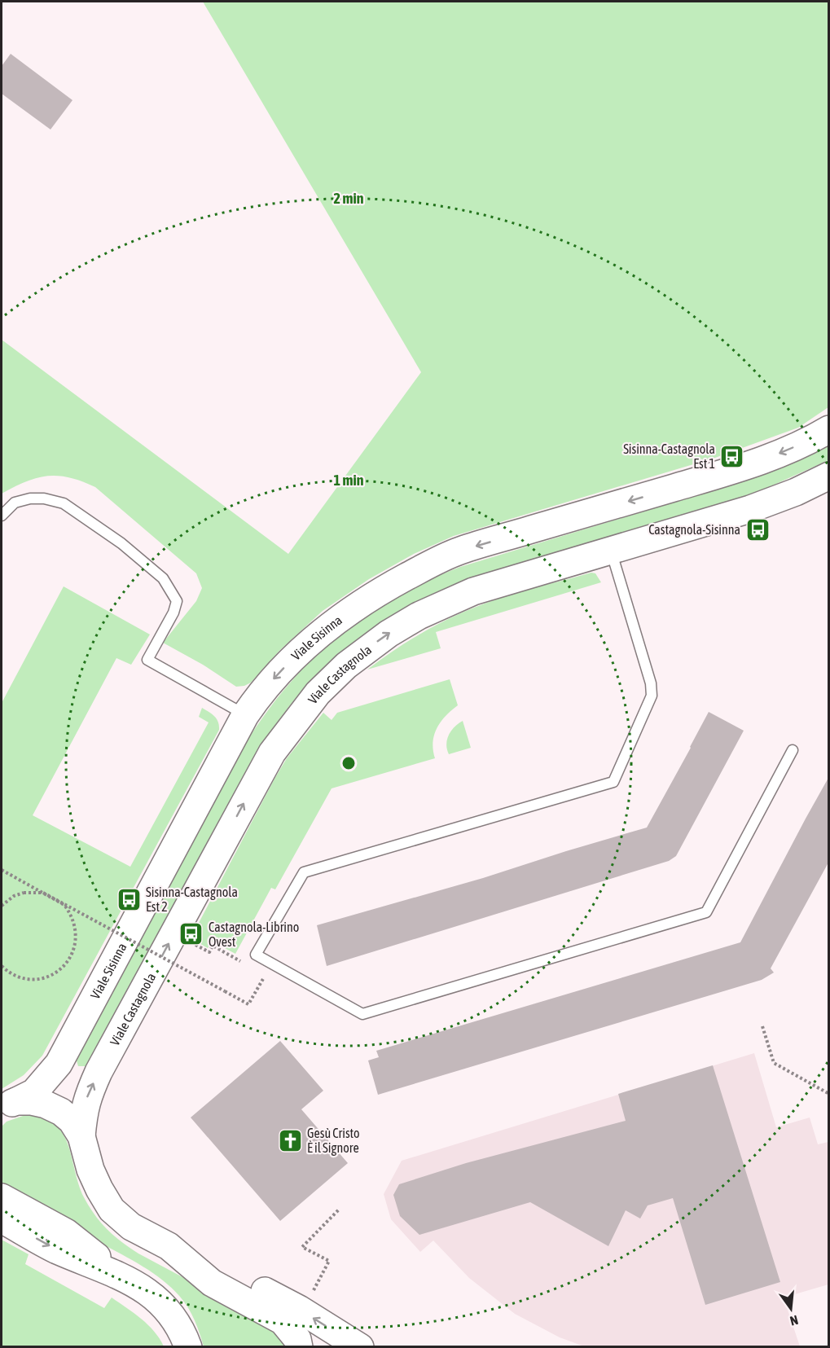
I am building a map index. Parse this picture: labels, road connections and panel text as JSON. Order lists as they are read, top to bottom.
{
  "streets": {
    "main road": ["Viale Sisinna", "Viale Castagnola"]
  },
  "one_way": ["Viale Sisinna", "Viale Castagnola"],
  "places": {
    "bus stop": [
      "Sisinna-Castagnola Est 1",
      "Castagnola-Sisinna",
      "Sisinna-Castagnola Est 2",
      "Castagnola-Librino Ovest"
    ],
    "church": ["Gesù Cristo È il Signore"]
  },
  "north": "bottom",
  "rings": ["2 min", "1 min"]
}
